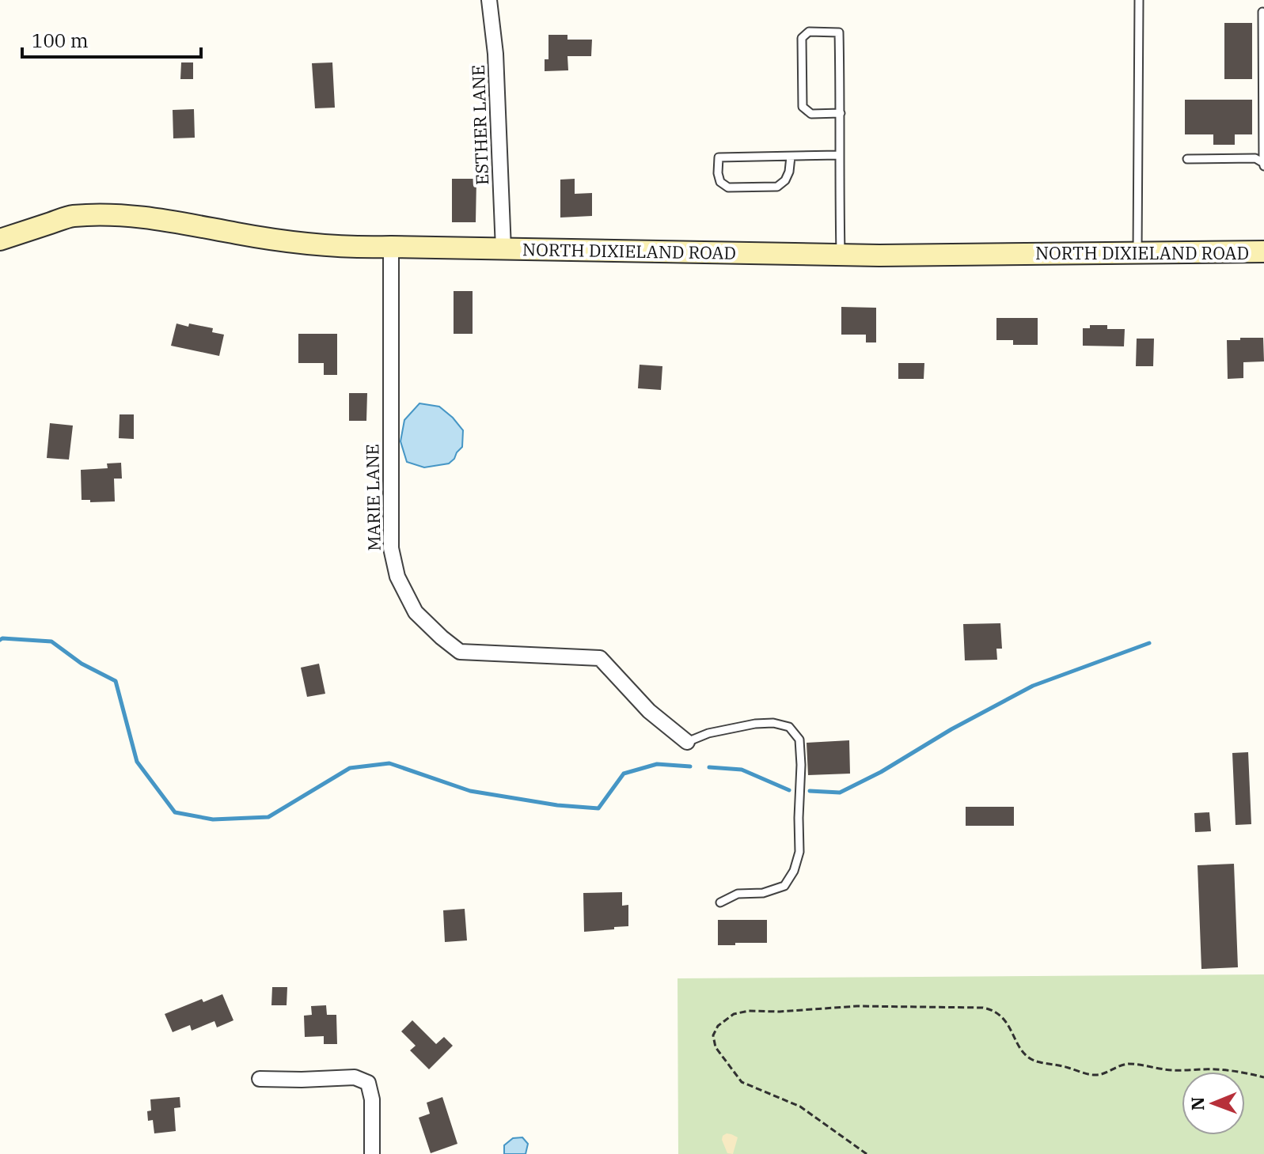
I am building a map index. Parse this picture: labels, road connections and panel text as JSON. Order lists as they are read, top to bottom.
{
  "streets": {
    "street": ["ESTHER LANE", "NORTH DIXIELAND ROAD", "MARIE LANE"]
  },
  "crossings": [
    ["ESTHER LANE", "NORTH DIXIELAND ROAD"],
    ["NORTH DIXIELAND ROAD", "MARIE LANE"]
  ],
  "scale_bar": "100 m",
  "north": "left"
}
